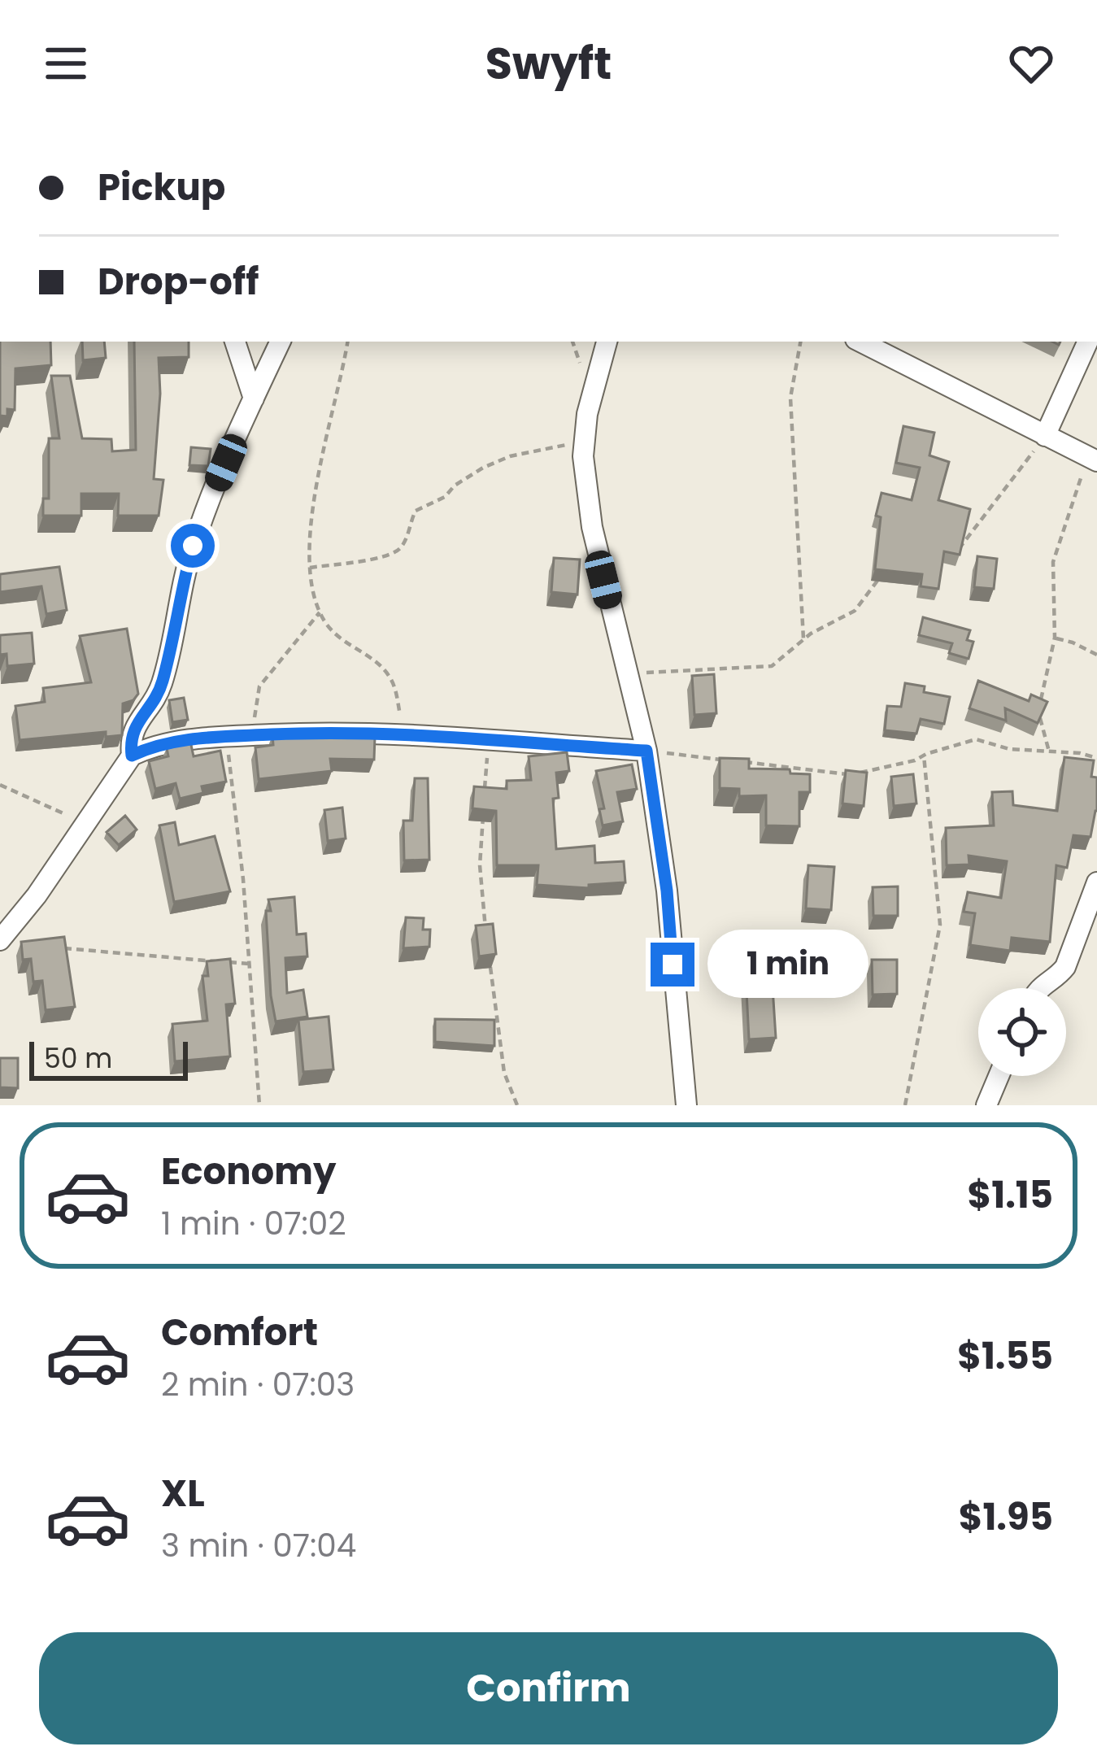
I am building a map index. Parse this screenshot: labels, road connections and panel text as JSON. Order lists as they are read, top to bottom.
{
  "scale_bar": "50 m",
  "page": {
    "header": "Swyft",
    "banner": ["Pickup", "Drop-off"],
    "bubble": "1 min",
    "scale": "50 m",
    "list": [
      {
        "name": "Economy",
        "note": "1 min · 07:02",
        "value": "$1.15"
      },
      {
        "name": "Comfort",
        "note": "2 min · 07:03",
        "value": "$1.55"
      },
      {
        "name": "XL",
        "note": "3 min · 07:04",
        "value": "$1.95"
      }
    ],
    "buttons": "Confirm"
  }
}
